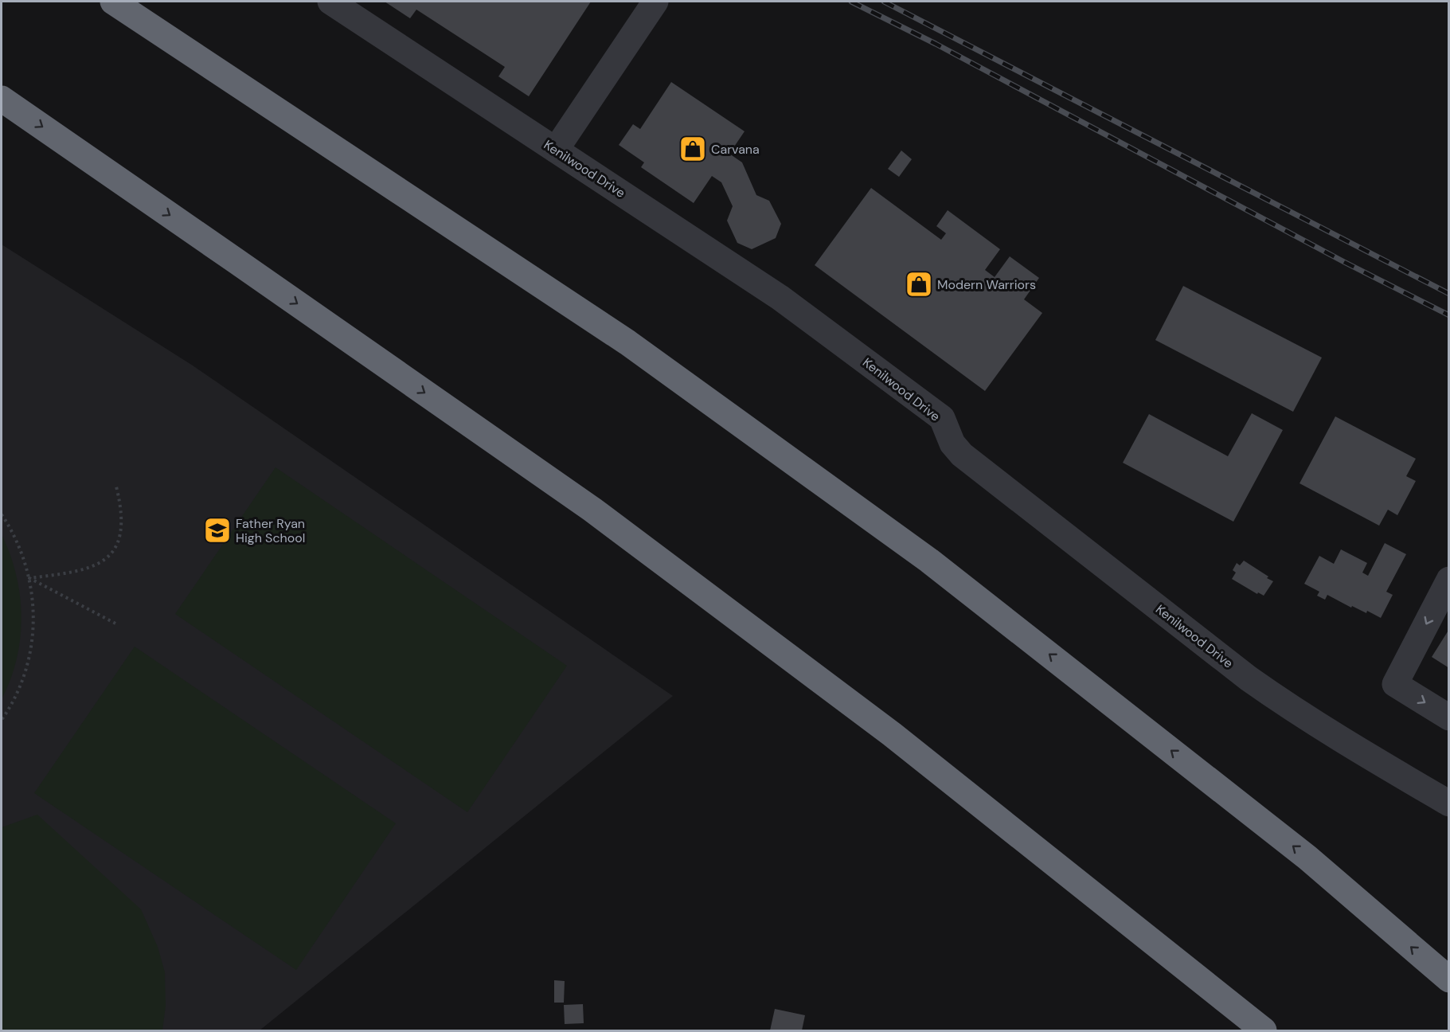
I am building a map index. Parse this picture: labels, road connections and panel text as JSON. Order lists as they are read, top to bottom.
{
  "streets": {
    "street": ["Kenilwood Drive"]
  },
  "places": {
    "shop": ["Carvana", "Modern Warriors"],
    "school or university": ["Father Ryan High School"]
  }
}
